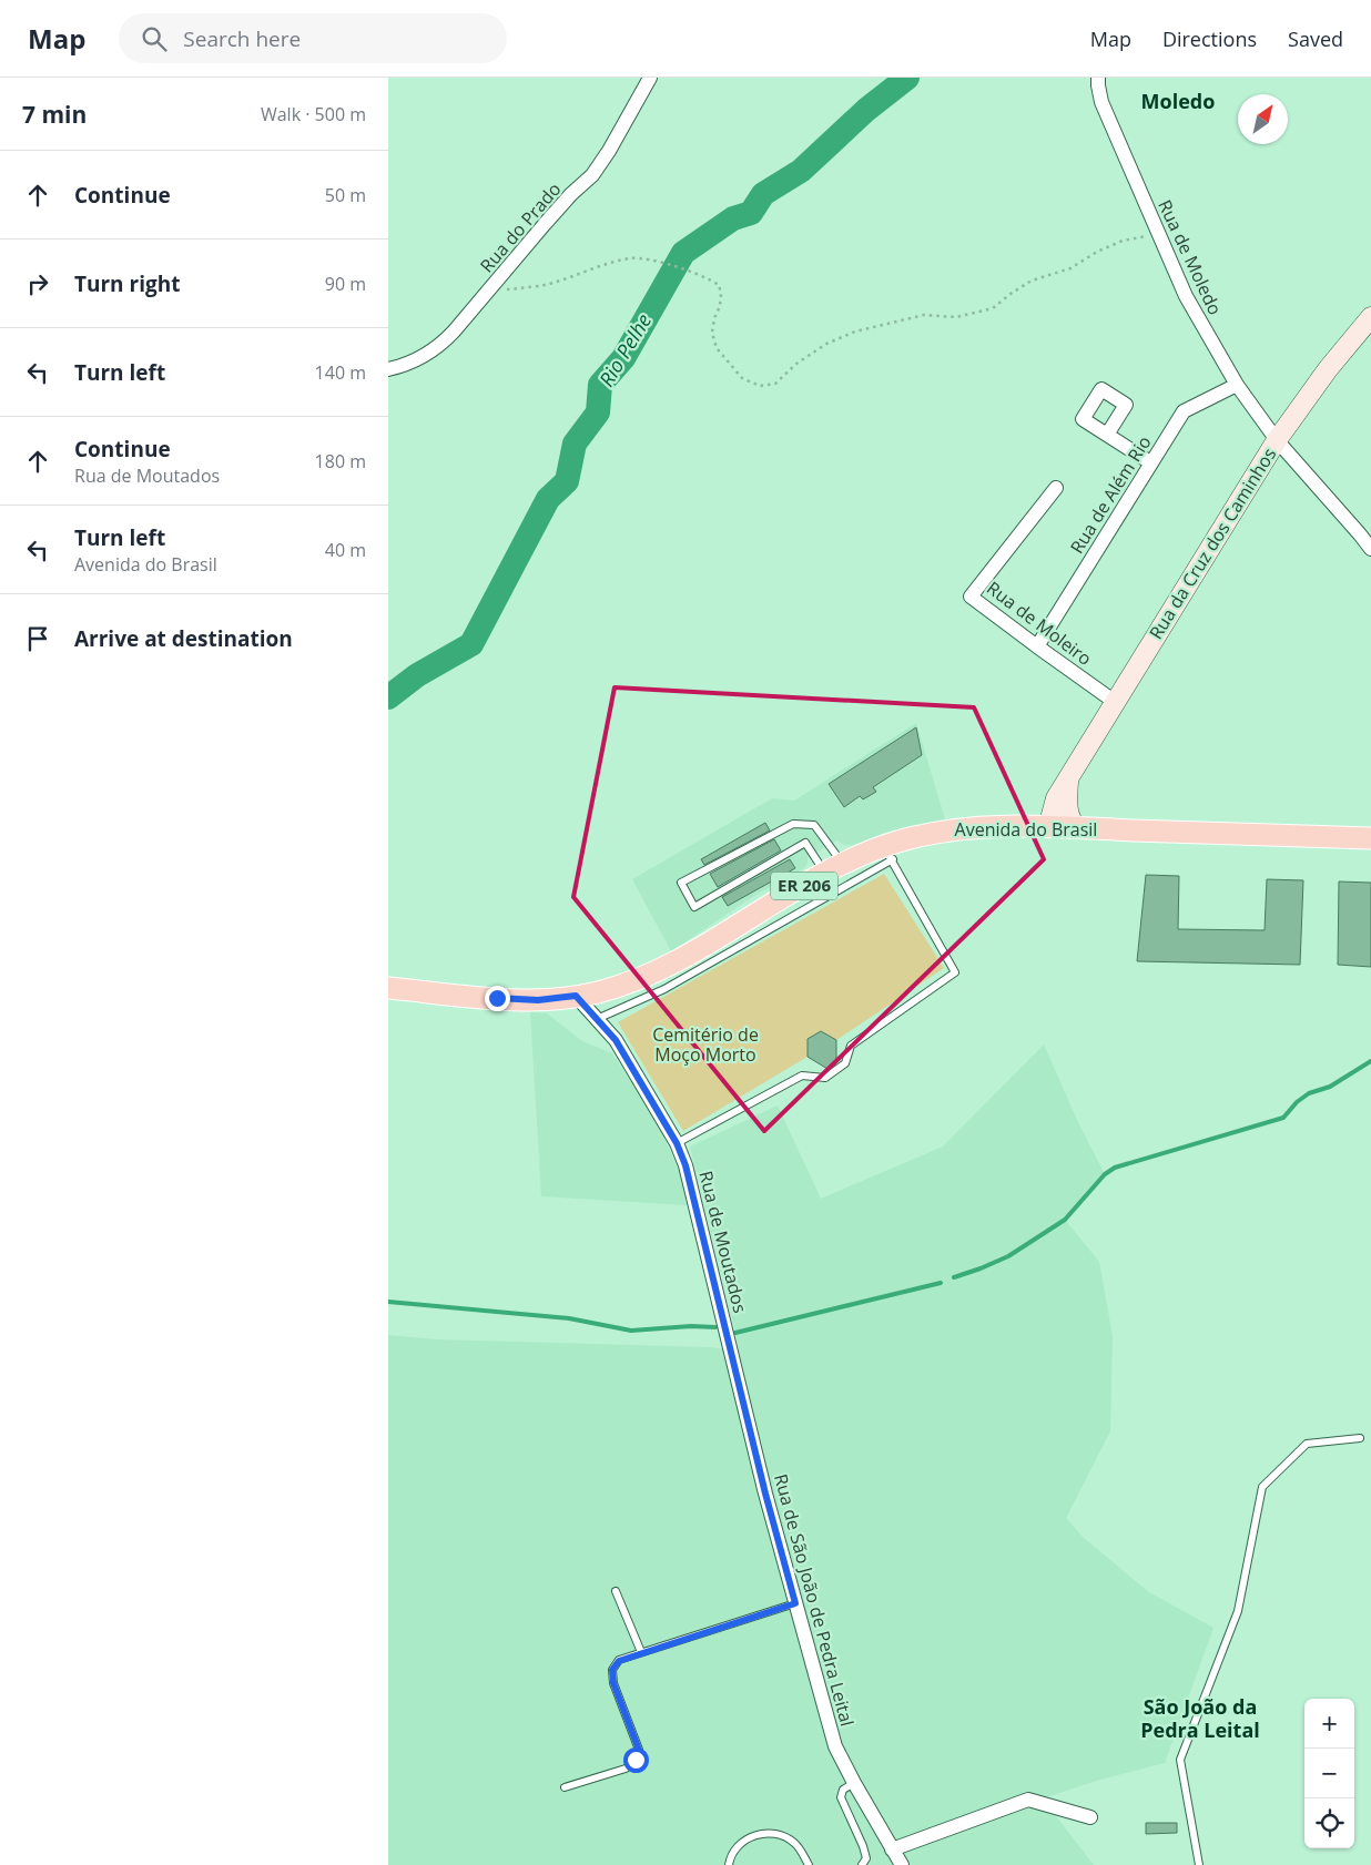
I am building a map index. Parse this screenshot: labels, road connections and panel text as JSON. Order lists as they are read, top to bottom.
{
  "streets": {
    "main road": ["Avenida do Brasil", "ER 206"],
    "street": [
      "Rua do Prado",
      "Rua de Moledo",
      "Rua de Além Rio",
      "Rua da Cruz dos Caminhos",
      "Rua de Moleiro",
      "Rua de Moutados",
      "Rua de São João de Pedra Leital"
    ]
  },
  "crossings": [
    ["Rua de Moledo", "Rua de Além Rio"],
    ["Rua de Moledo", "Rua da Cruz dos Caminhos"],
    ["Rua de Além Rio", "Rua de Moleiro"],
    ["Rua da Cruz dos Caminhos", "Rua de Moleiro"],
    ["Rua da Cruz dos Caminhos", "Avenida do Brasil"],
    ["Avenida do Brasil", "Rua de Moutados"],
    ["Rua de Moutados", "Rua de São João de Pedra Leital"]
  ],
  "districts": ["Moledo", "São João da Pedra Leital"],
  "water": ["Rio Pelhe"],
  "parks": ["Cemitério de Moço Morto"],
  "north": "top right",
  "page": {
    "header": "Map",
    "search": "Search here",
    "nav": ["Map", "Directions", "Saved"],
    "heading": ["7 min", "Walk · 500 m"],
    "list": [
      ["Continue", "50 m"],
      ["Turn right", "90 m"],
      ["Turn left", "140 m"],
      ["Continue", "Rua de Moutados", "180 m"],
      ["Turn left", "Avenida do Brasil", "40 m"],
      "Arrive at destination"
    ],
    "map_buttons": ["+", "−"]
  }
}
